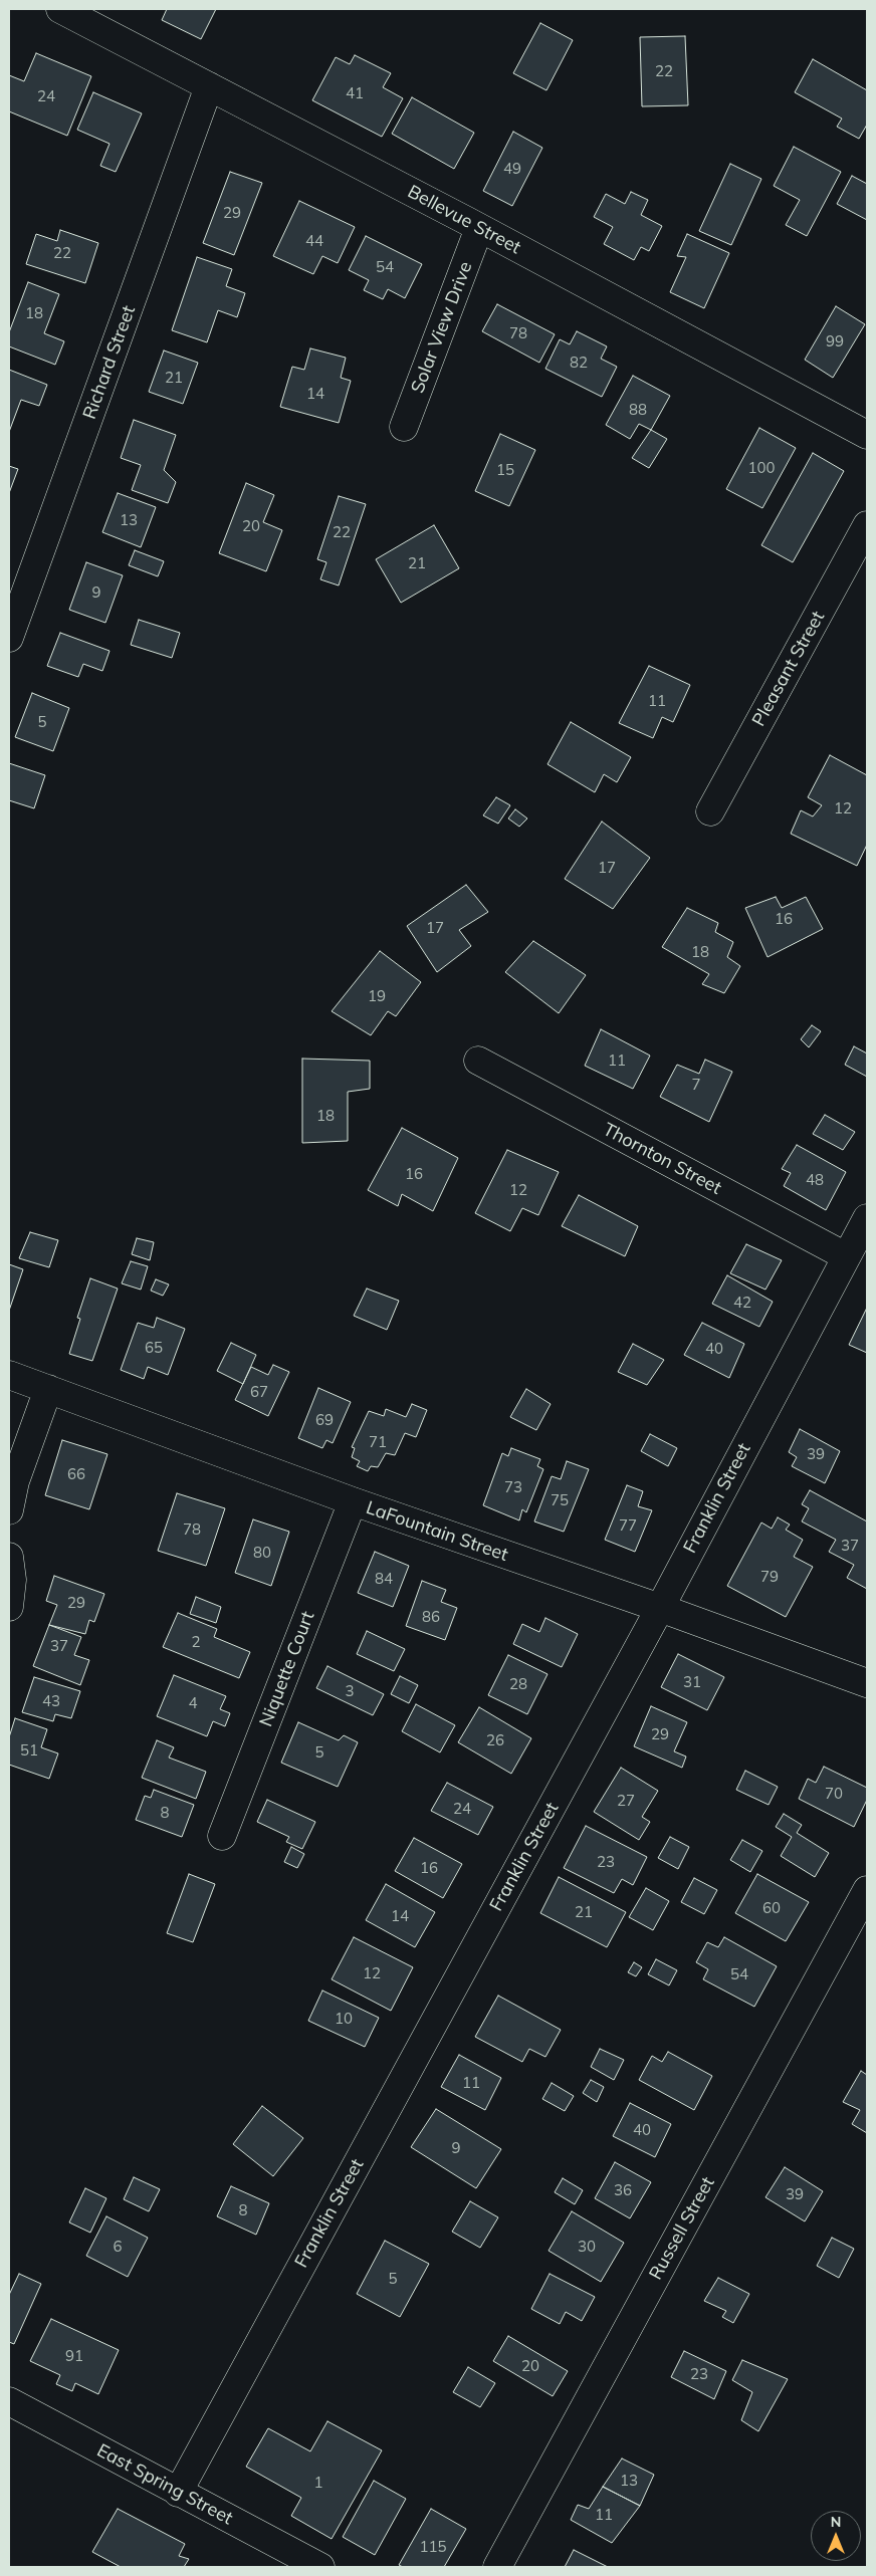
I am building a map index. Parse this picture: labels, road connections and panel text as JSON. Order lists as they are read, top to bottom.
{
  "streets": {
    "street": [
      "Bellevue Street",
      "Solar View Drive",
      "Richard Street",
      "Pleasant Street",
      "Thornton Street",
      "Franklin Street",
      "LaFountain Street",
      "Niquette Court",
      "Russell Street",
      "East Spring Street"
    ]
  },
  "crossings": [
    ["Bellevue Street", "Solar View Drive"],
    ["Bellevue Street", "Richard Street"],
    ["Thornton Street", "Franklin Street"],
    ["Franklin Street", "LaFountain Street"],
    ["Franklin Street", "East Spring Street"],
    ["LaFountain Street", "Niquette Court"]
  ],
  "house_numbers": [
    "22",
    "41",
    "24",
    "49",
    "29",
    "44",
    "22",
    "54",
    "18",
    "78",
    "99",
    "82",
    "21",
    "14",
    "88",
    "100",
    "15",
    "13",
    "20",
    "22",
    "21",
    "9",
    "11",
    "5",
    "12",
    "17",
    "16",
    "17",
    "18",
    "19",
    "11",
    "7",
    "18",
    "16",
    "48",
    "12",
    "42",
    "65",
    "40",
    "67",
    "69",
    "71",
    "39",
    "66",
    "73",
    "75",
    "77",
    "78",
    "37",
    "80",
    "79",
    "84",
    "29",
    "86",
    "2",
    "37",
    "31",
    "28",
    "3",
    "43",
    "4",
    "29",
    "26",
    "51",
    "5",
    "70",
    "27",
    "24",
    "8",
    "23",
    "16",
    "60",
    "21",
    "14",
    "12",
    "54",
    "10",
    "11",
    "40",
    "9",
    "36",
    "39",
    "8",
    "6",
    "30",
    "5",
    "91",
    "20",
    "23",
    "13",
    "1",
    "11",
    "115"
  ],
  "north": "top"
}
